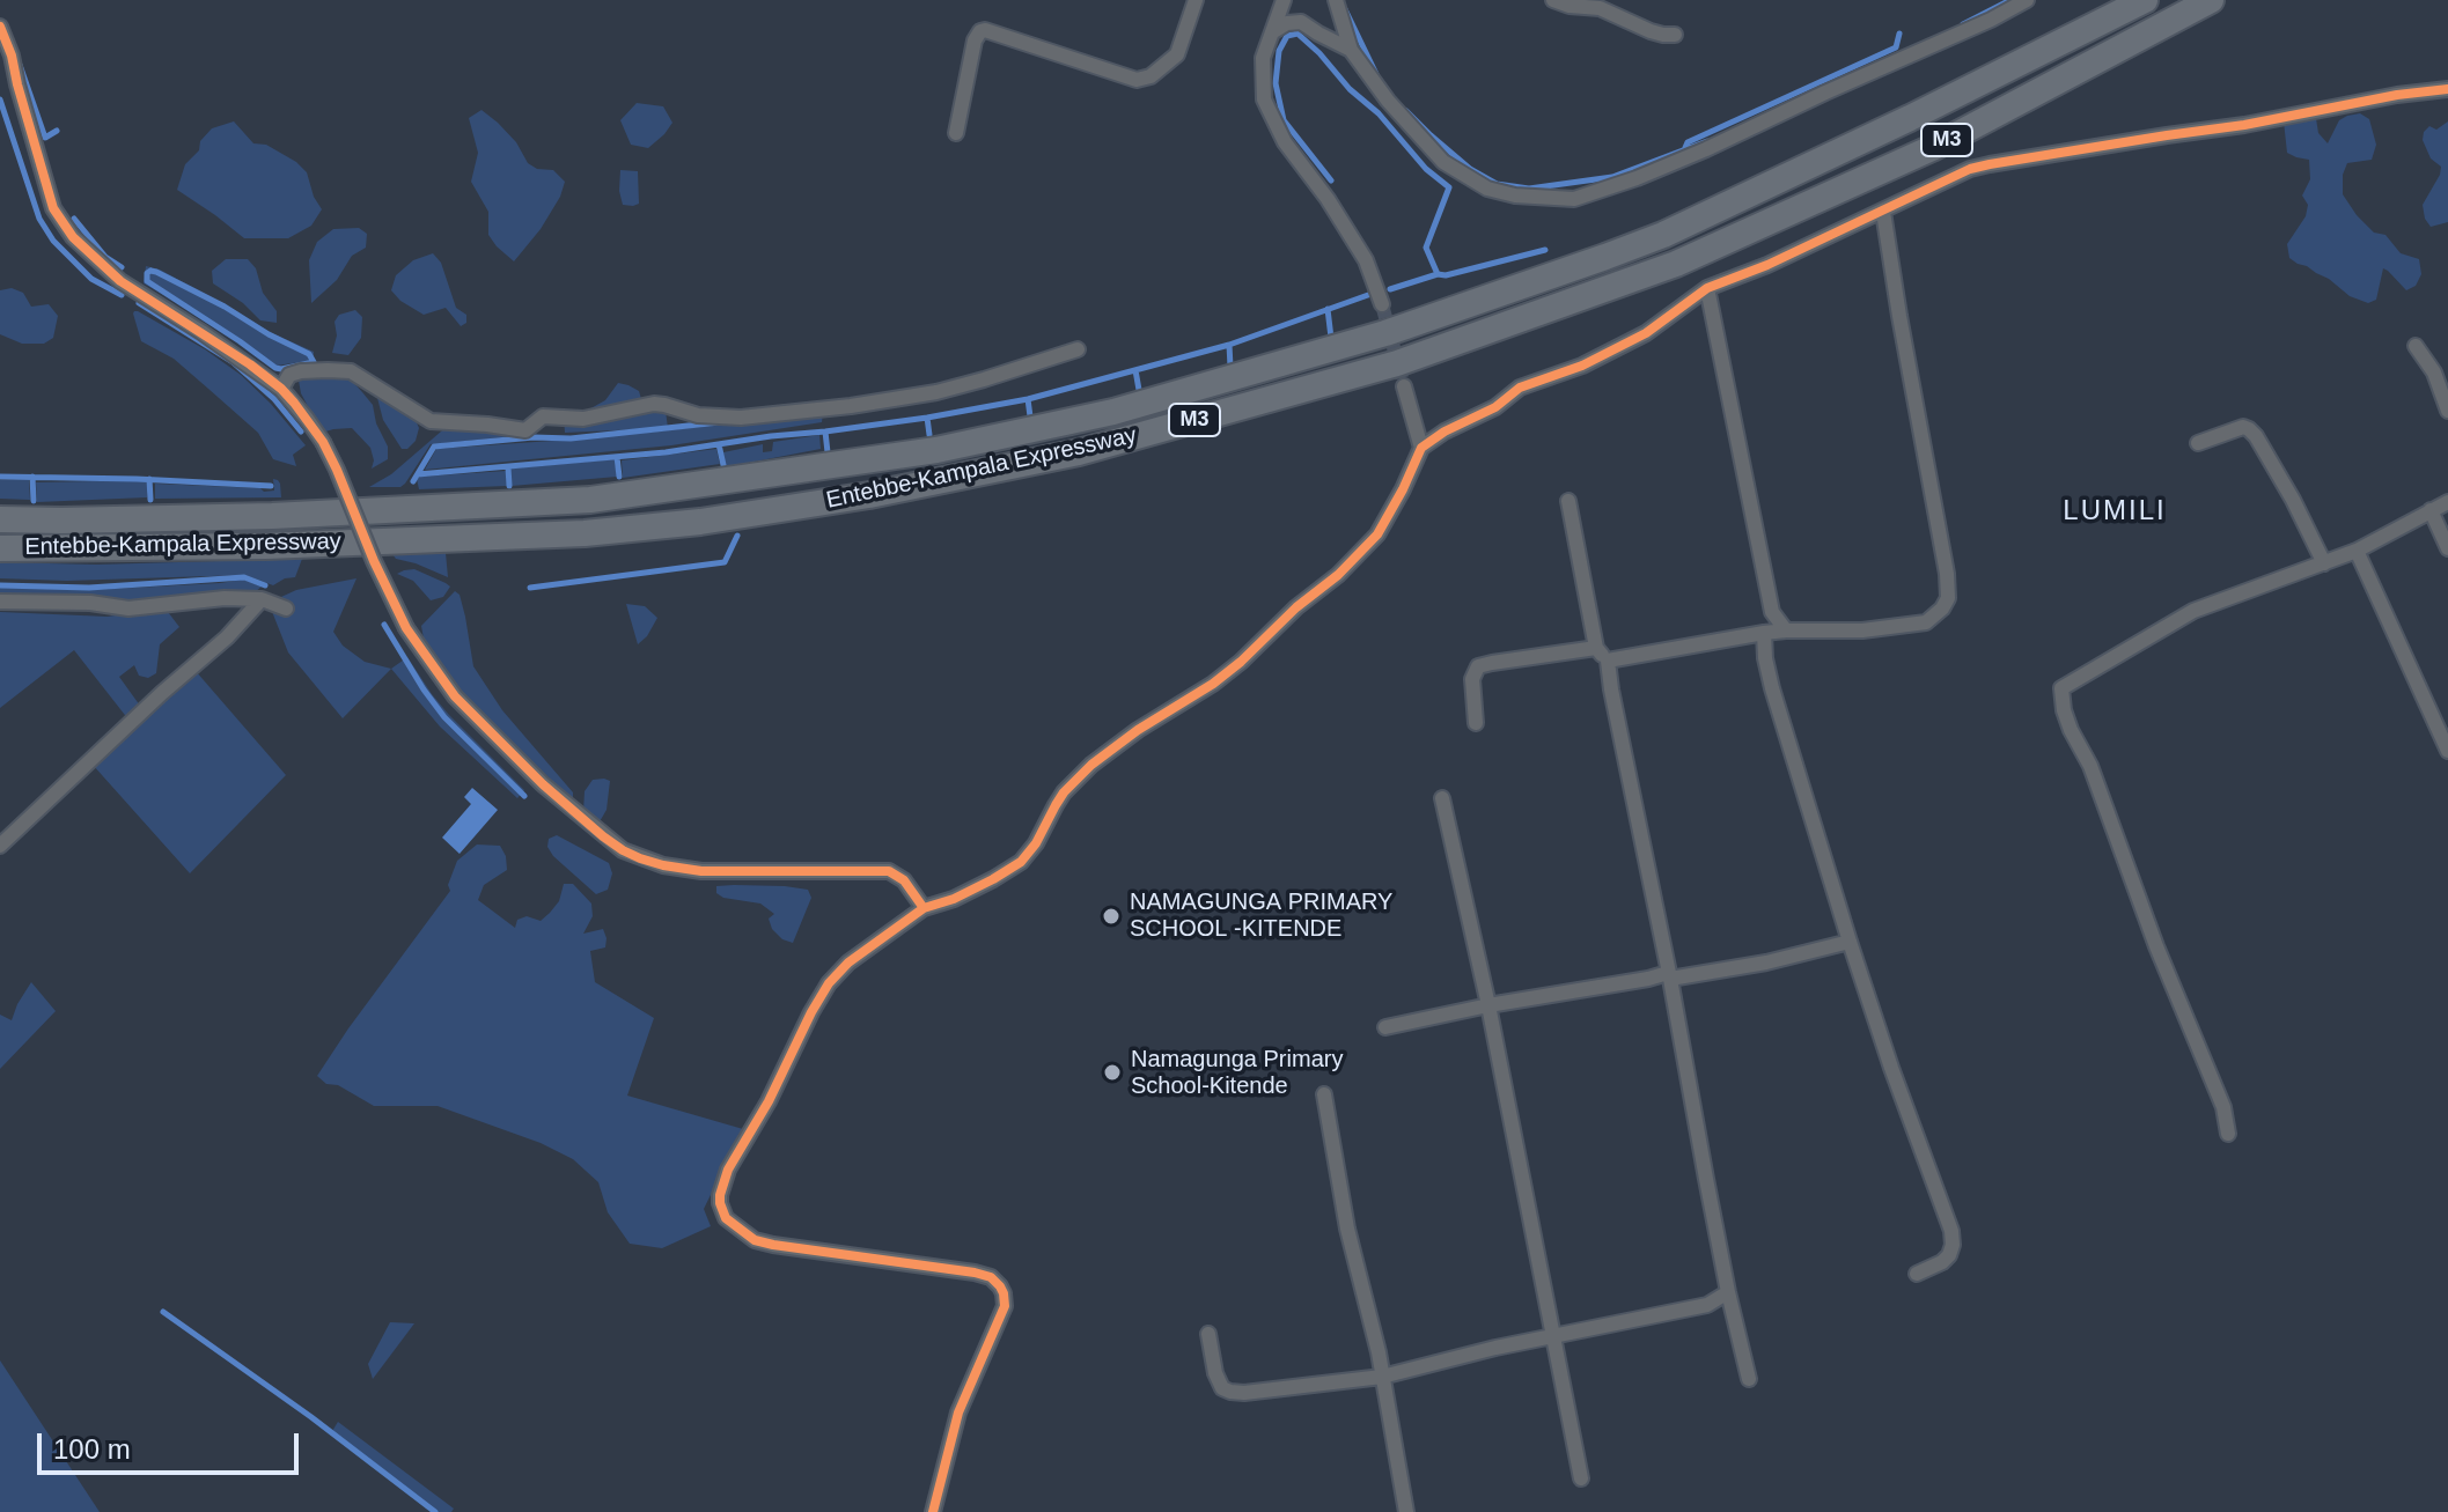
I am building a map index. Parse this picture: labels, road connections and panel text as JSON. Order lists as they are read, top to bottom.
{
  "streets": {
    "highway": ["M3", "Entebbe-Kampala Expressway"]
  },
  "districts": ["LUMILI"],
  "places": ["NAMAGUNGA PRIMARY SCHOOL -KITENDE", "Namagunga Primary School-Kitende"],
  "scale_bar": "100 m"
}
